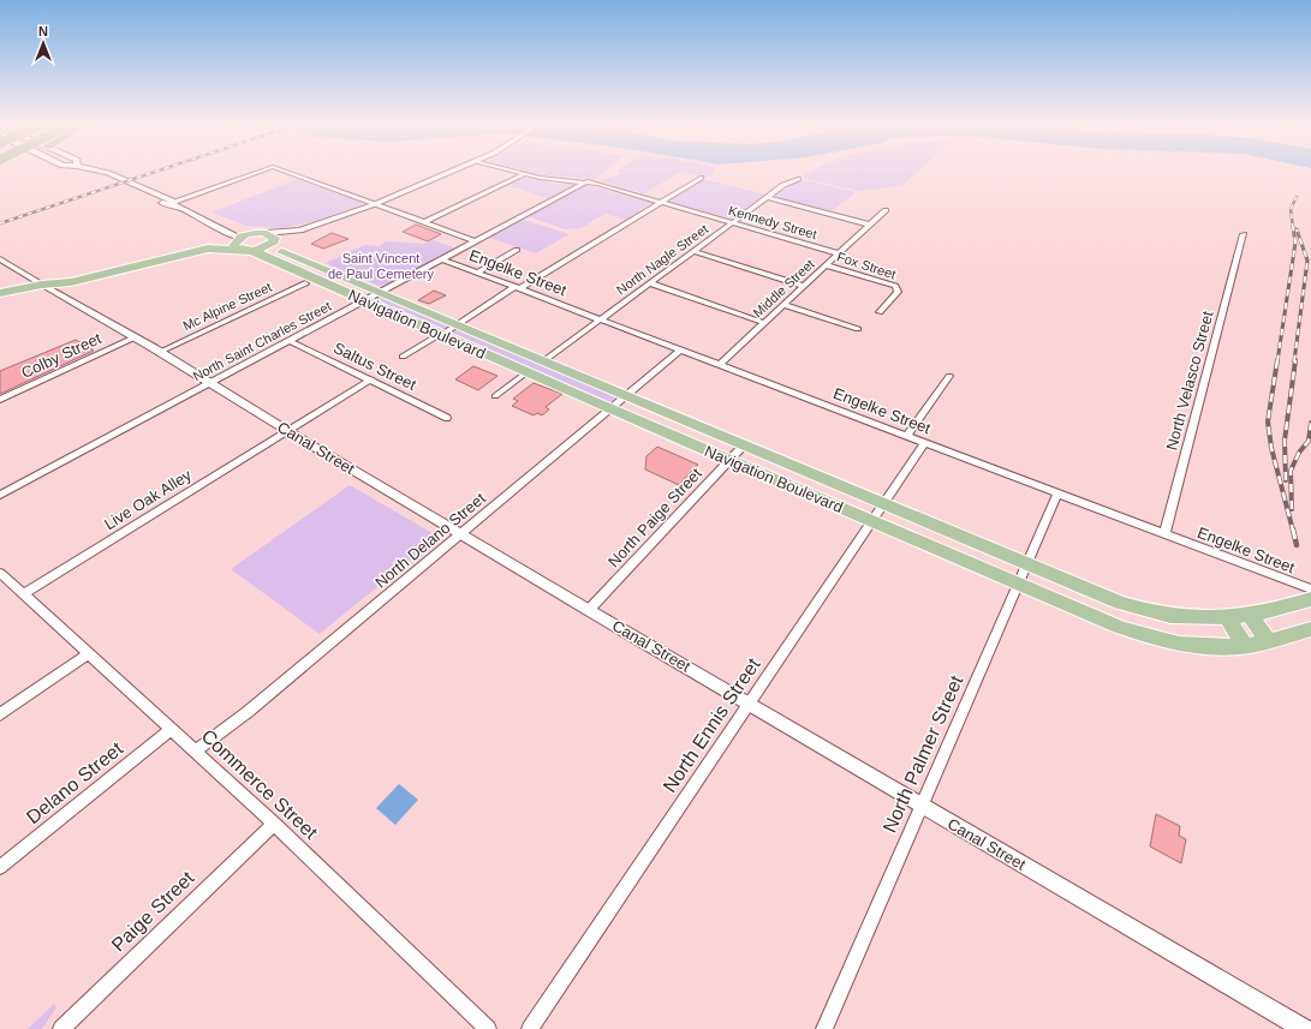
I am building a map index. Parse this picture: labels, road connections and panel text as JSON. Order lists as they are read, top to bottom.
{
  "streets": {
    "main road": ["Navigation Boulevard"],
    "street": [
      "Kennedy Street",
      "North Nagle Street",
      "Fox Street",
      "Engelke Street",
      "Middle Street",
      "Mc Alpine Street",
      "North Saint Charles Street",
      "Colby Street",
      "Saltus Street",
      "North Velasco Street",
      "Canal Street",
      "Live Oak Alley",
      "North Paige Street",
      "North Delano Street",
      "North Ennis Street",
      "North Palmer Street",
      "Delano Street",
      "Commerce Street",
      "Paige Street"
    ]
  },
  "crossings": [
    ["Kennedy Street", "North Nagle Street"],
    ["Kennedy Street", "Middle Street"],
    ["Kennedy Street", "North Saint Charles Street"],
    ["North Nagle Street", "Engelke Street"],
    ["North Nagle Street", "Navigation Boulevard"],
    ["Fox Street", "Middle Street"],
    ["Engelke Street", "Middle Street"],
    ["Engelke Street", "North Saint Charles Street"],
    ["Engelke Street", "North Velasco Street"],
    ["Engelke Street", "North Delano Street"],
    ["Engelke Street", "North Ennis Street"],
    ["Engelke Street", "North Palmer Street"],
    ["Mc Alpine Street", "Canal Street"],
    ["Navigation Boulevard", "North Saint Charles Street"],
    ["Navigation Boulevard", "Canal Street"],
    ["Navigation Boulevard", "North Paige Street"],
    ["Navigation Boulevard", "North Delano Street"],
    ["Navigation Boulevard", "North Ennis Street"],
    ["Navigation Boulevard", "North Palmer Street"],
    ["North Saint Charles Street", "Saltus Street"],
    ["North Saint Charles Street", "Canal Street"],
    ["Colby Street", "Canal Street"],
    ["Saltus Street", "Live Oak Alley"],
    ["Canal Street", "Live Oak Alley"],
    ["Canal Street", "North Paige Street"],
    ["Canal Street", "North Delano Street"],
    ["Canal Street", "North Ennis Street"],
    ["Canal Street", "North Palmer Street"],
    ["Live Oak Alley", "Commerce Street"],
    ["North Delano Street", "Commerce Street"],
    ["Delano Street", "Commerce Street"],
    ["Commerce Street", "Paige Street"]
  ],
  "parks": ["Saint Vincent de Paul Cemetery"],
  "north": "top"
}
